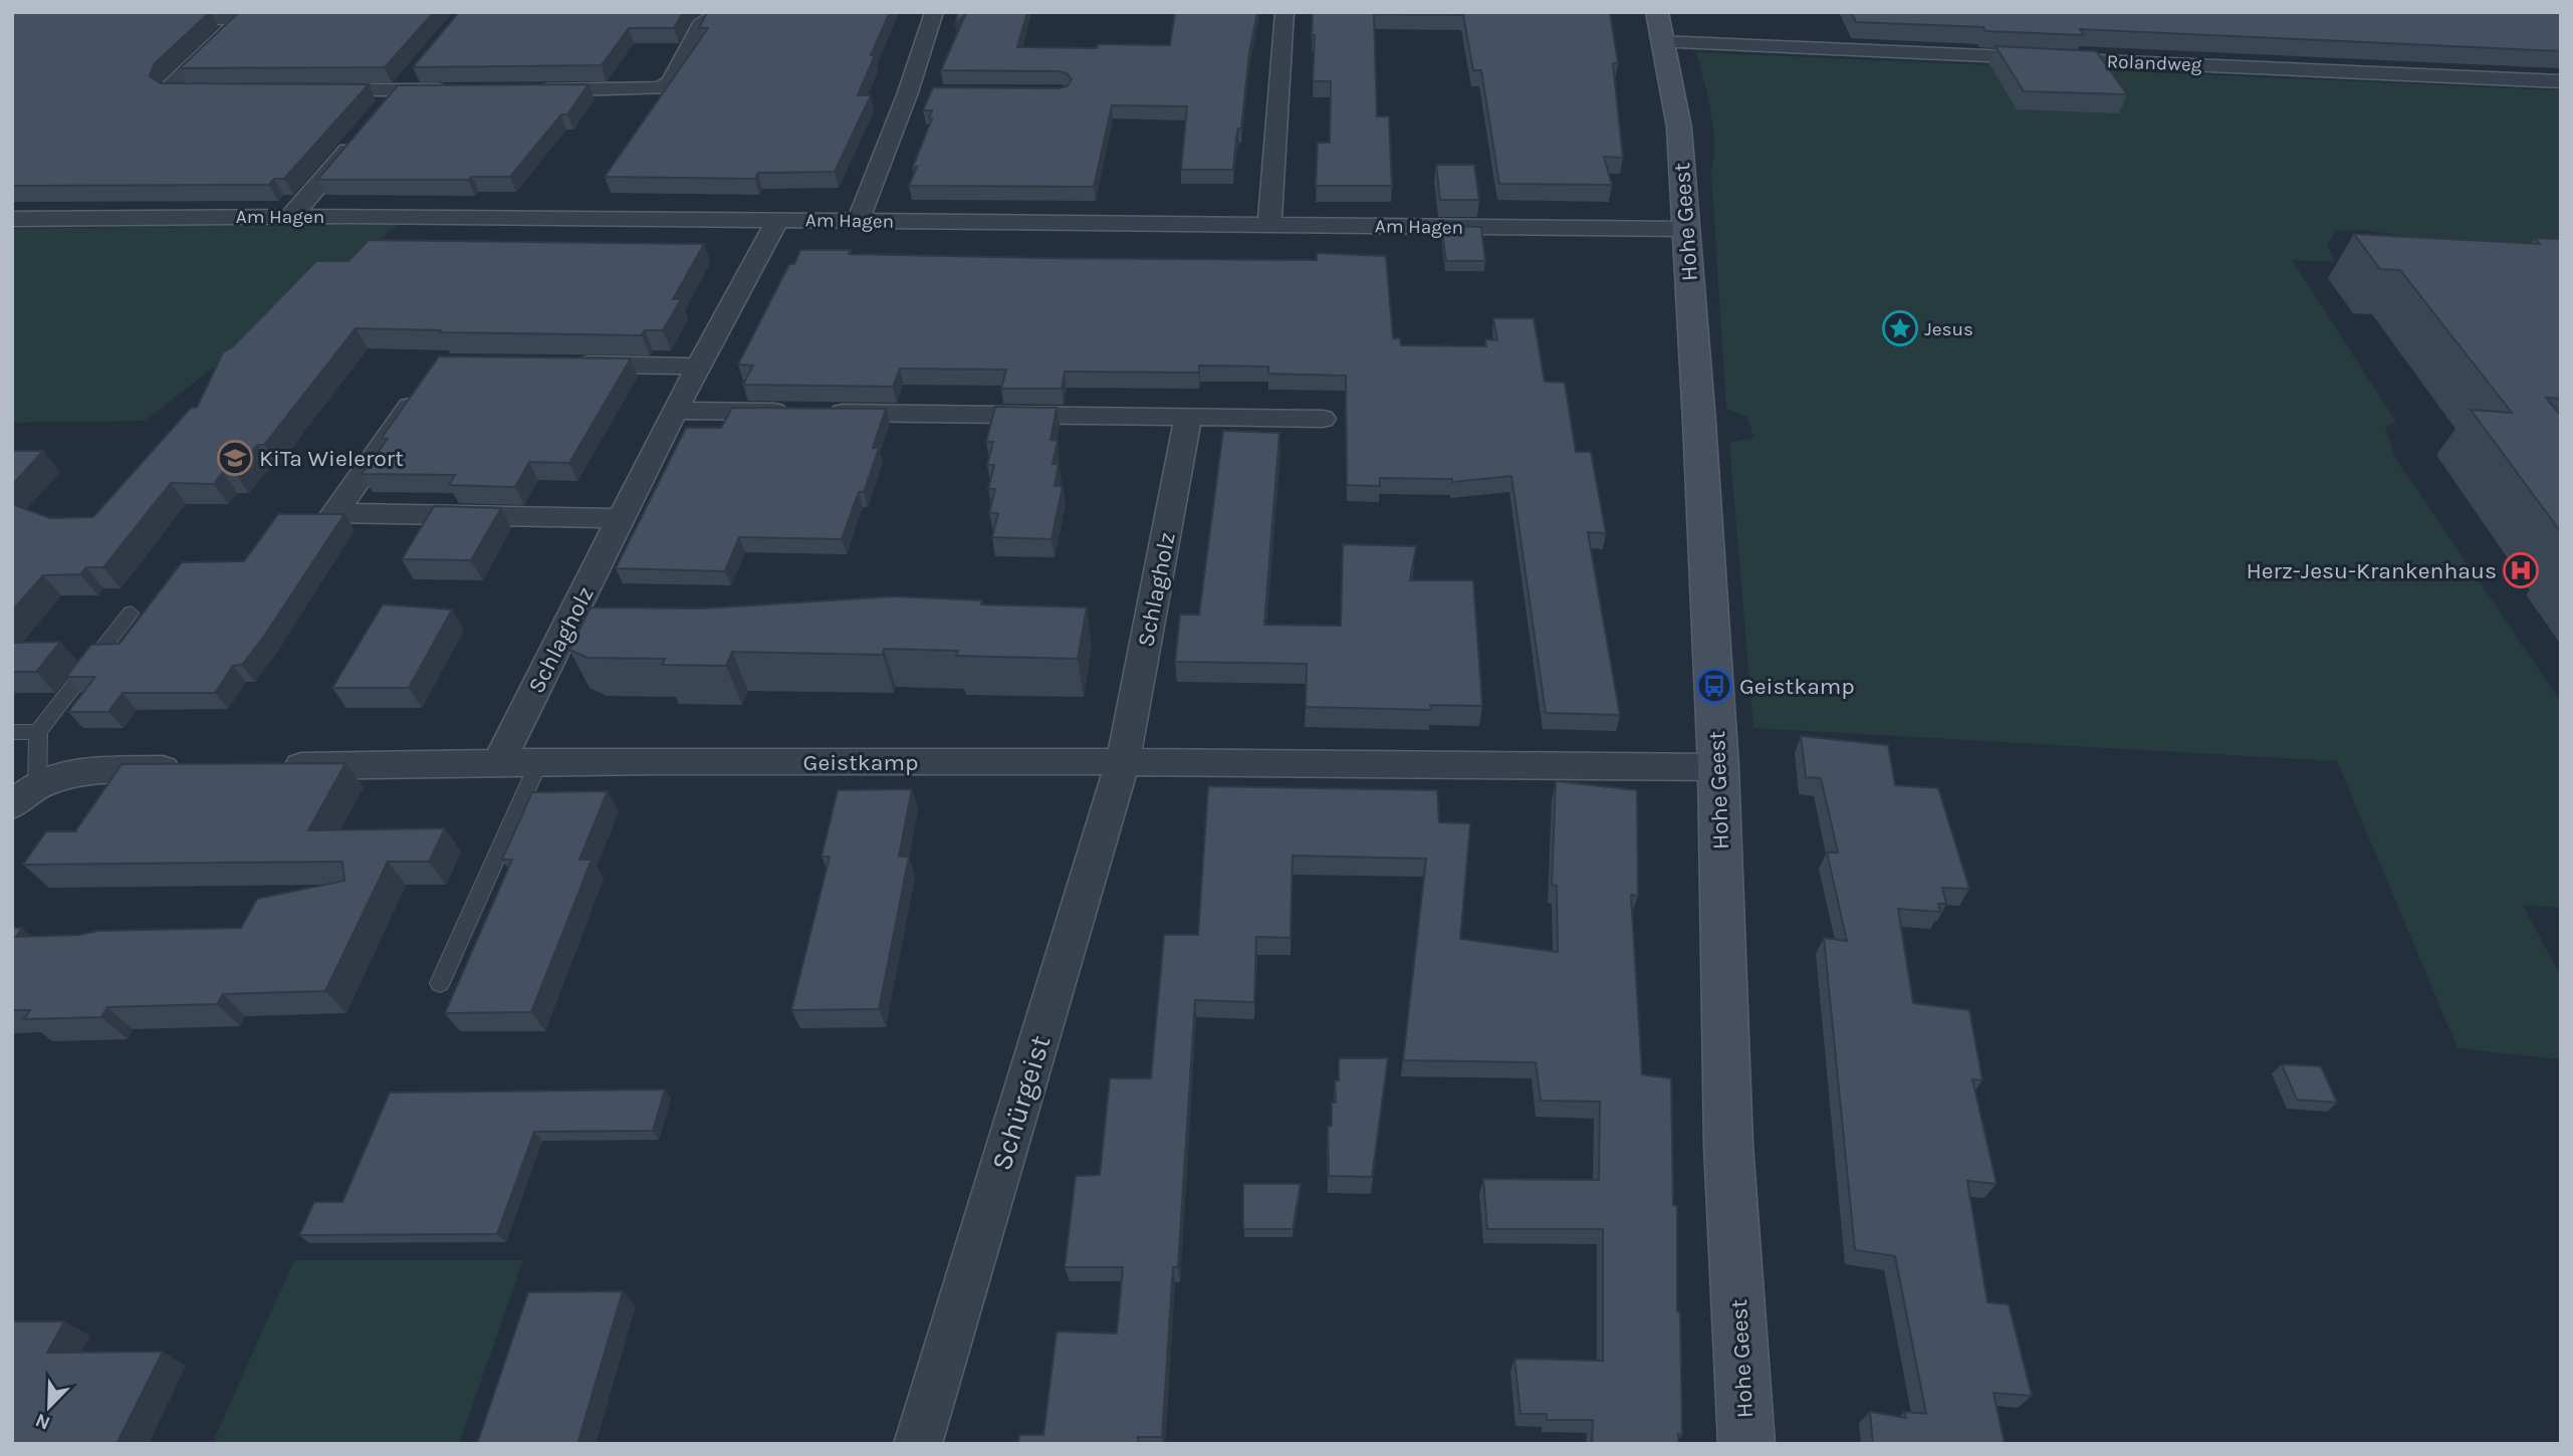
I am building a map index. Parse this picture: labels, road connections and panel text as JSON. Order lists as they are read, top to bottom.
{
  "streets": {
    "street": [
      "Rolandweg",
      "Am Hagen",
      "Hohe Geest",
      "Schlagholz",
      "Geistkamp",
      "Schürgeist"
    ]
  },
  "crossings": [
    ["Rolandweg", "Hohe Geest"],
    ["Am Hagen", "Hohe Geest"],
    ["Am Hagen", "Schlagholz"],
    ["Hohe Geest", "Geistkamp"],
    ["Schlagholz", "Geistkamp"],
    ["Schlagholz", "Schürgeist"],
    ["Geistkamp", "Schürgeist"]
  ],
  "places": {
    "place": ["Jesus"],
    "school or university": ["KiTa Wielerort"],
    "hospital": ["Herz-Jesu-Krankenhaus"],
    "bus stop": ["Geistkamp"]
  },
  "north": "bottom left"
}
